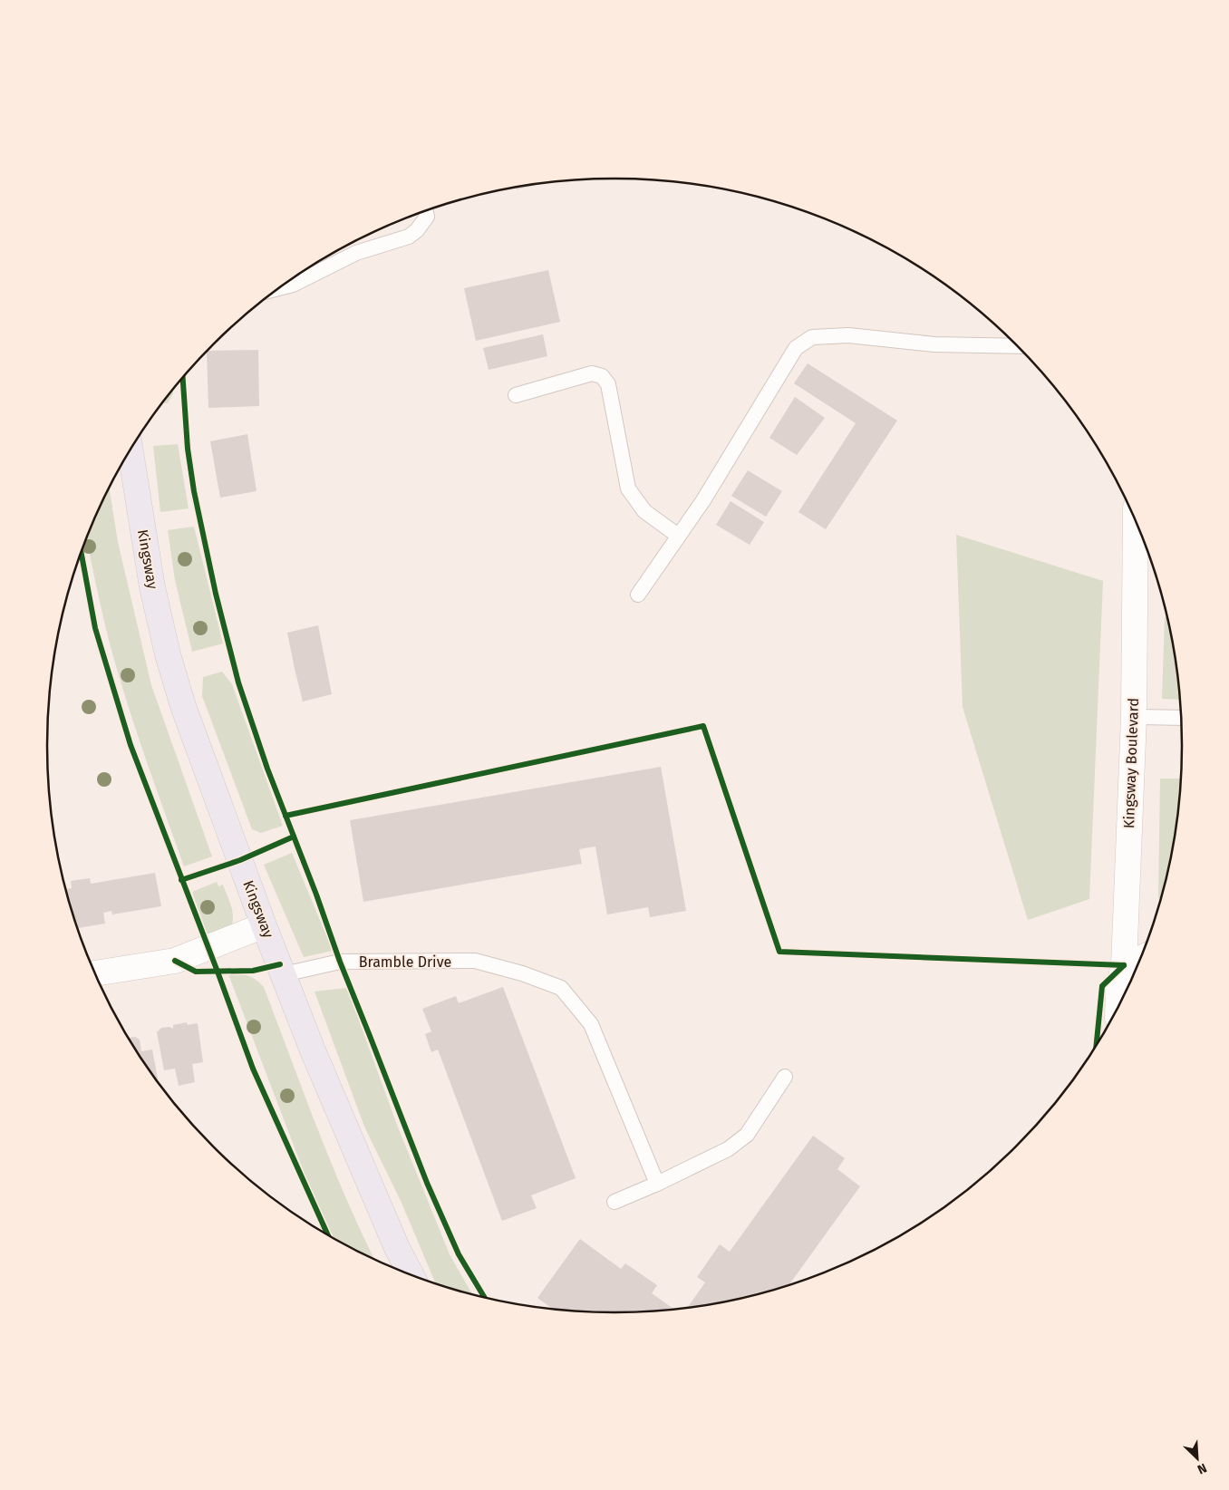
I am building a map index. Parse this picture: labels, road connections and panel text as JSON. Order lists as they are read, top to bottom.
{
  "streets": {
    "highway": ["Kingsway"],
    "street": ["Kingsway Boulevard"],
    "lane": ["Bramble Drive"]
  },
  "crossings": [
    ["Kingsway", "Bramble Drive"]
  ],
  "north": "bottom right"
}
